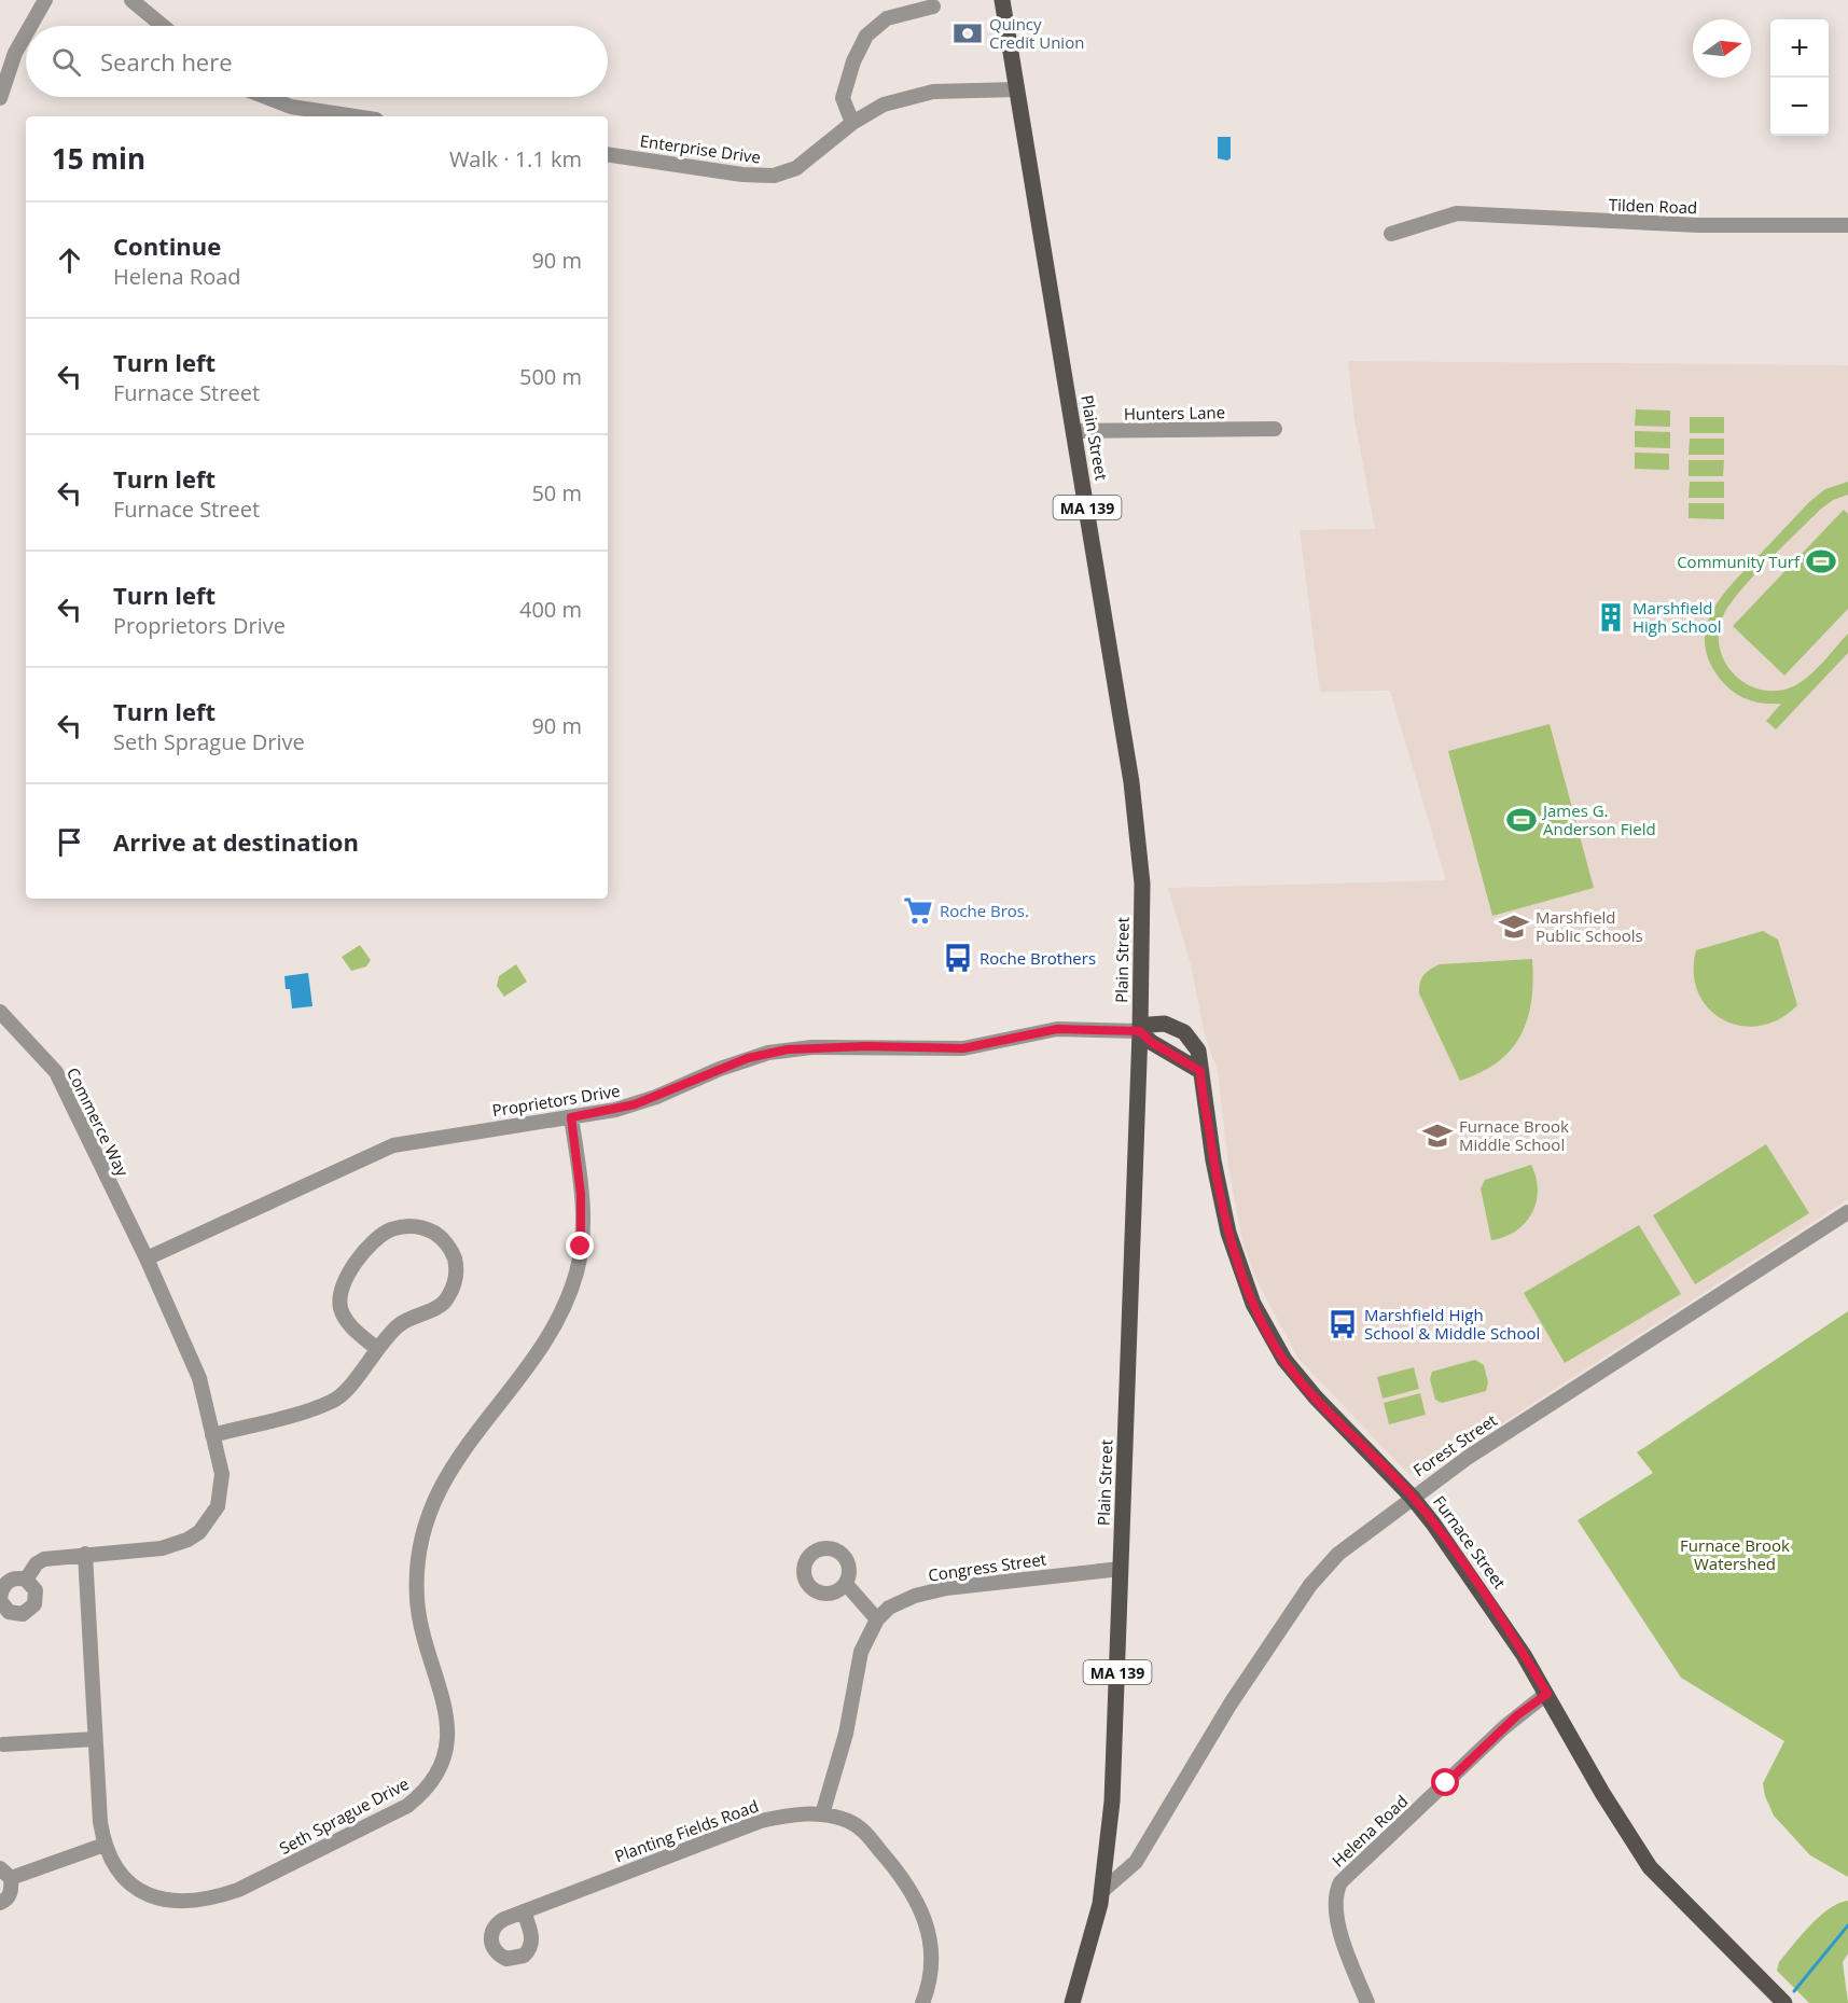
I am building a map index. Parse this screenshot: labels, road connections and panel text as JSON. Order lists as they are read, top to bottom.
{
  "streets": {
    "main road": ["Plain Street", "MA 139", "Furnace Street"],
    "street": [
      "Enterprise Drive",
      "Tilden Road",
      "Hunters Lane",
      "Proprietors Drive",
      "Commerce Way",
      "Forest Street",
      "Congress Street",
      "Seth Sprague Drive",
      "Planting Fields Road",
      "Helena Road"
    ]
  },
  "crossings": [
    ["Enterprise Drive", "Plain Street"],
    ["Hunters Lane", "Plain Street"],
    ["Plain Street", "Proprietors Drive"],
    ["Plain Street", "Forest Street"],
    ["Plain Street", "Furnace Street"],
    ["Plain Street", "Congress Street"],
    ["Proprietors Drive", "Commerce Way"],
    ["Proprietors Drive", "Furnace Street"],
    ["Proprietors Drive", "Seth Sprague Drive"],
    ["Commerce Way", "Seth Sprague Drive"],
    ["Forest Street", "Furnace Street"],
    ["Furnace Street", "Helena Road"],
    ["Congress Street", "Planting Fields Road"]
  ],
  "parks": ["Furnace Brook Watershed"],
  "places": {
    "bank": ["Quincy Credit Union"],
    "sports": ["Community Turf", "James G. Anderson Field"],
    "building": ["Marshfield High School"],
    "supermarket": ["Roche Bros."],
    "school or university": ["Marshfield Public Schools", "Furnace Brook Middle School"],
    "bus stop": ["Roche Brothers", "Marshfield High School & Middle School"]
  },
  "north": "right",
  "page": {
    "map_buttons": ["+", "−"],
    "search": "Search here",
    "heading": ["15 min", "Walk · 1.1 km"],
    "list": [
      ["Continue", "Helena Road", "90 m"],
      ["Turn left", "Furnace Street", "500 m"],
      ["Turn left", "Furnace Street", "50 m"],
      ["Turn left", "Proprietors Drive", "400 m"],
      ["Turn left", "Seth Sprague Drive", "90 m"],
      "Arrive at destination"
    ]
  }
}
